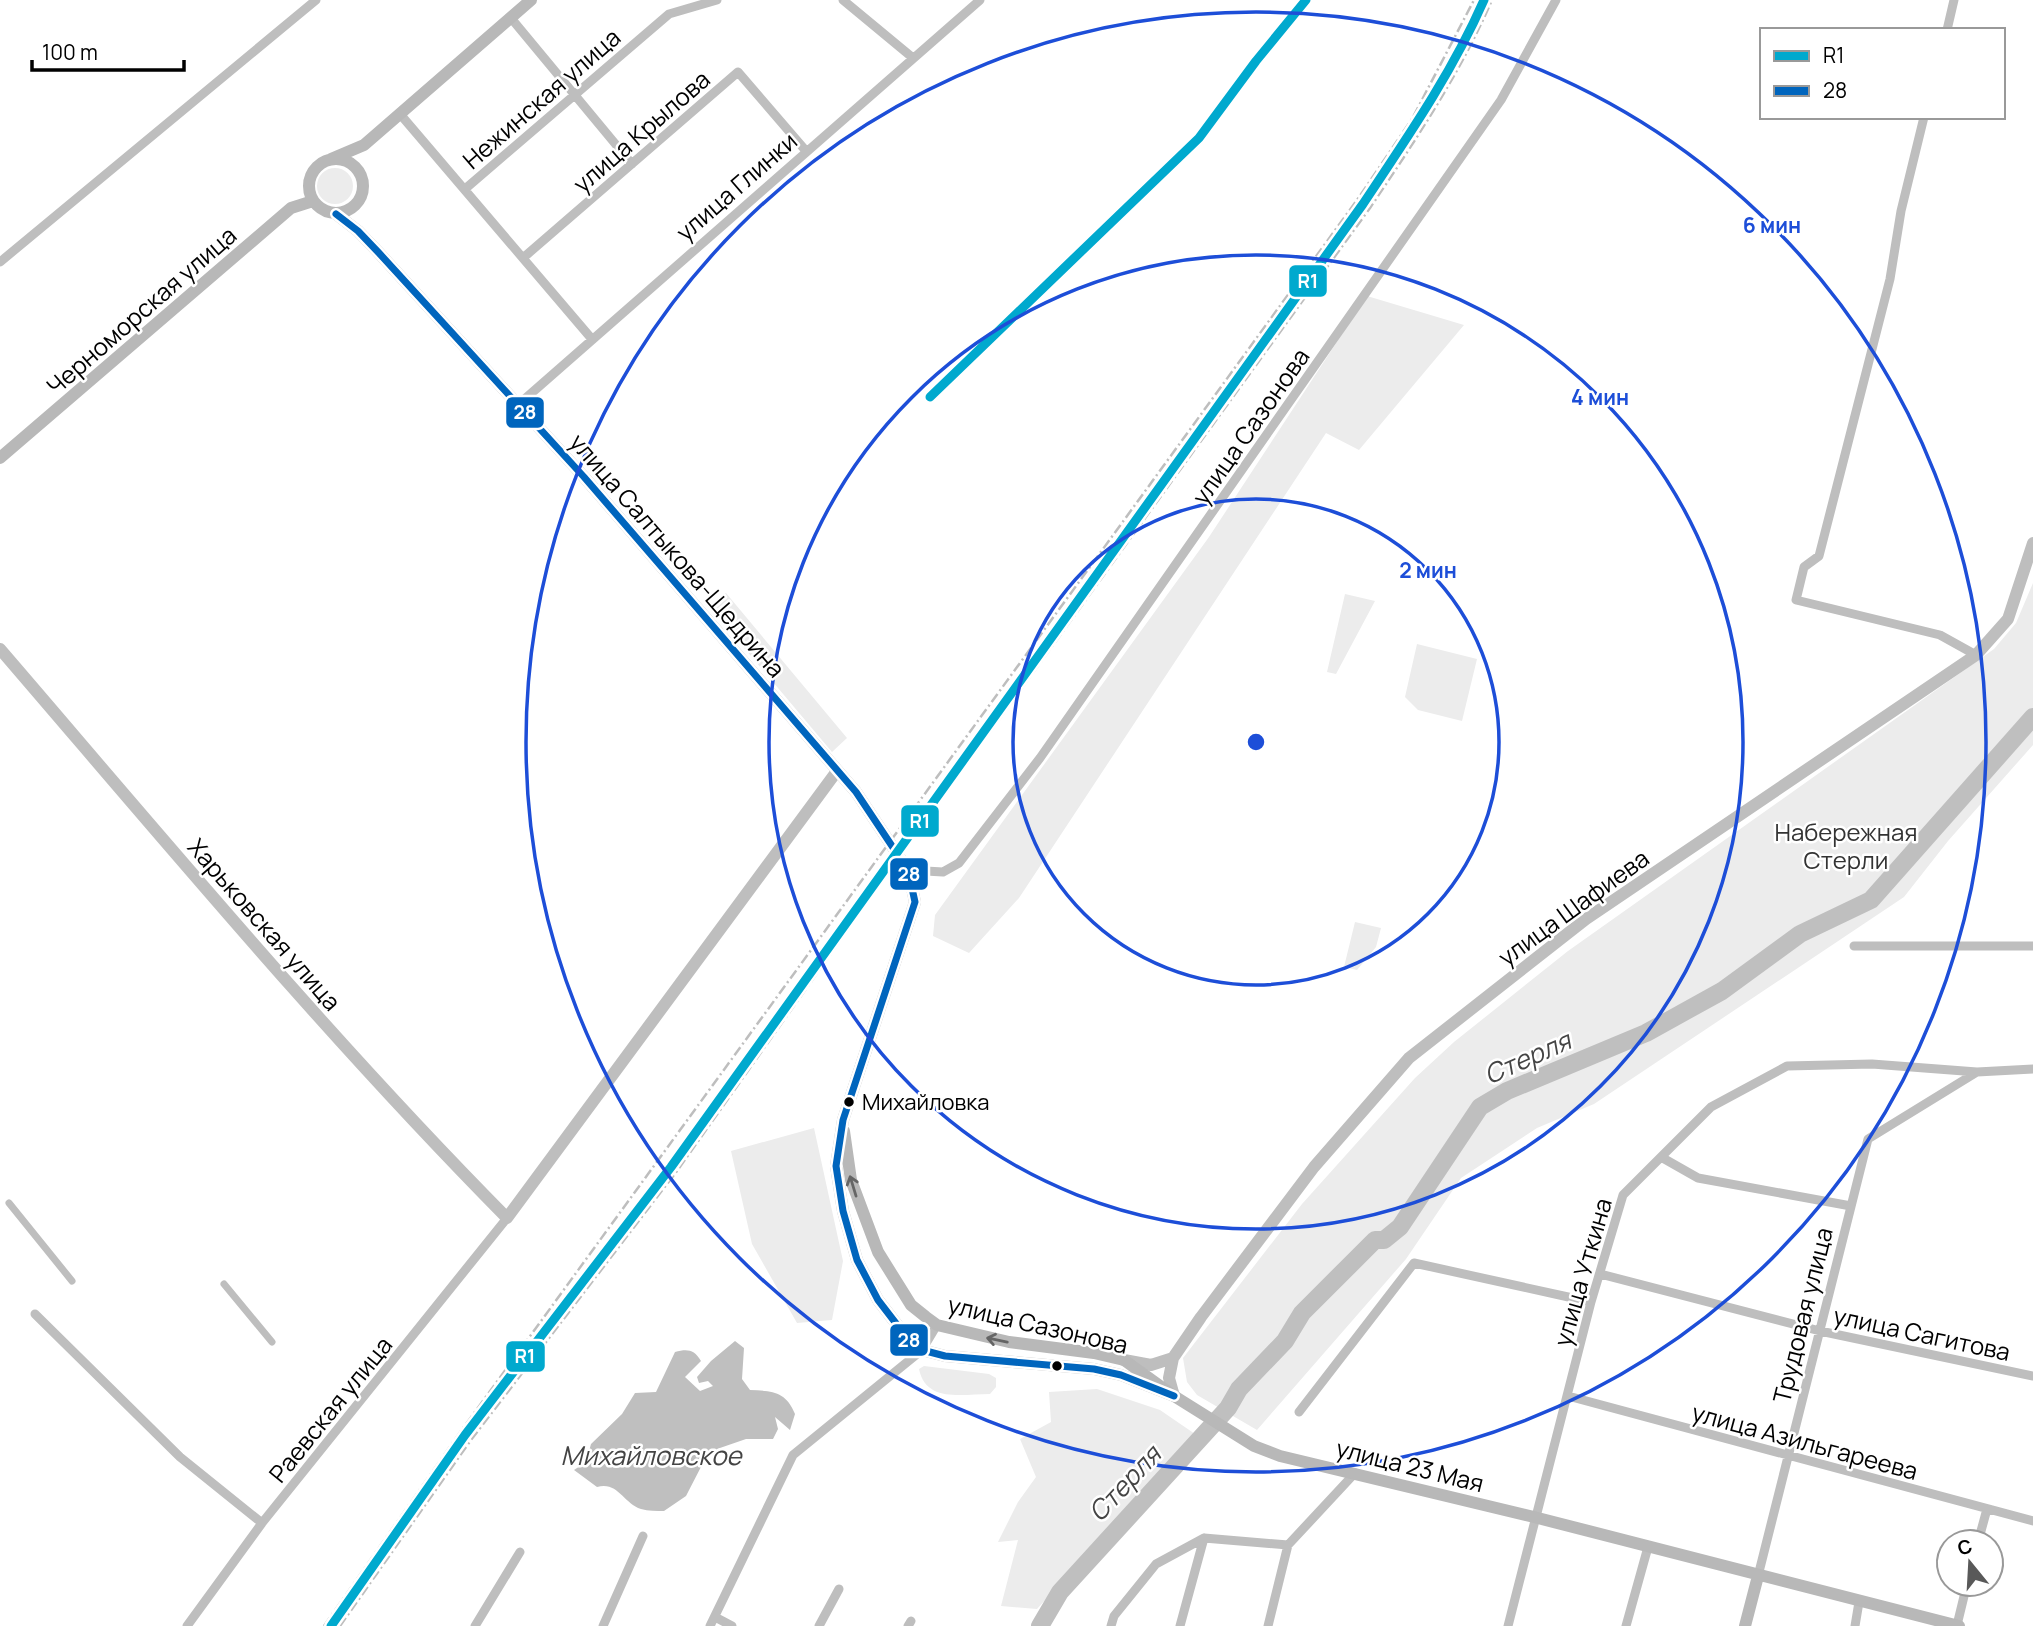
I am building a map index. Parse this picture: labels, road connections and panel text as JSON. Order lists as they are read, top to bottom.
{
  "streets": {
    "main road": [
      "Черноморская улица",
      "улица Сазонова",
      "улица Салтыкова-Щедрина",
      "Трудовая улица",
      "улица 23 Мая"
    ],
    "street": [
      "Нежинская улица",
      "улица Крылова",
      "улица Глинки",
      "улица Шафиева",
      "Харьковская улица",
      "улица Уткина",
      "улица Сагитова",
      "Раевская улица",
      "улица Азильгареева"
    ]
  },
  "crossings": [
    ["улица Крылова", "улица Глинки"],
    ["улица Глинки", "улица Салтыкова-Щедрина"],
    ["Черноморская улица", "улица Салтыкова-Щедрина"],
    ["улица Сазонова", "улица Салтыкова-Щедрина"],
    ["улица Сазонова", "улица 23 Мая"],
    ["Харьковская улица", "Раевская улица"],
    ["улица Уткина", "Трудовая улица"],
    ["улица Уткина", "улица Сагитова"],
    ["улица Уткина", "улица Азильгареева"],
    ["улица Уткина", "улица 23 Мая"],
    ["Трудовая улица", "улица Сагитова"],
    ["Трудовая улица", "улица Азильгареева"],
    ["Трудовая улица", "улица 23 Мая"]
  ],
  "water": ["Стерля", "Михайловское"],
  "parks": ["Набережная Стерли"],
  "places": ["Михайловка"],
  "lines": ["transit line R1", "transit line 28"],
  "legend": ["R1", "28"],
  "scale_bar": "100 m",
  "north": "top",
  "rings": ["6 мин", "4 мин", "2 мин"]
}
